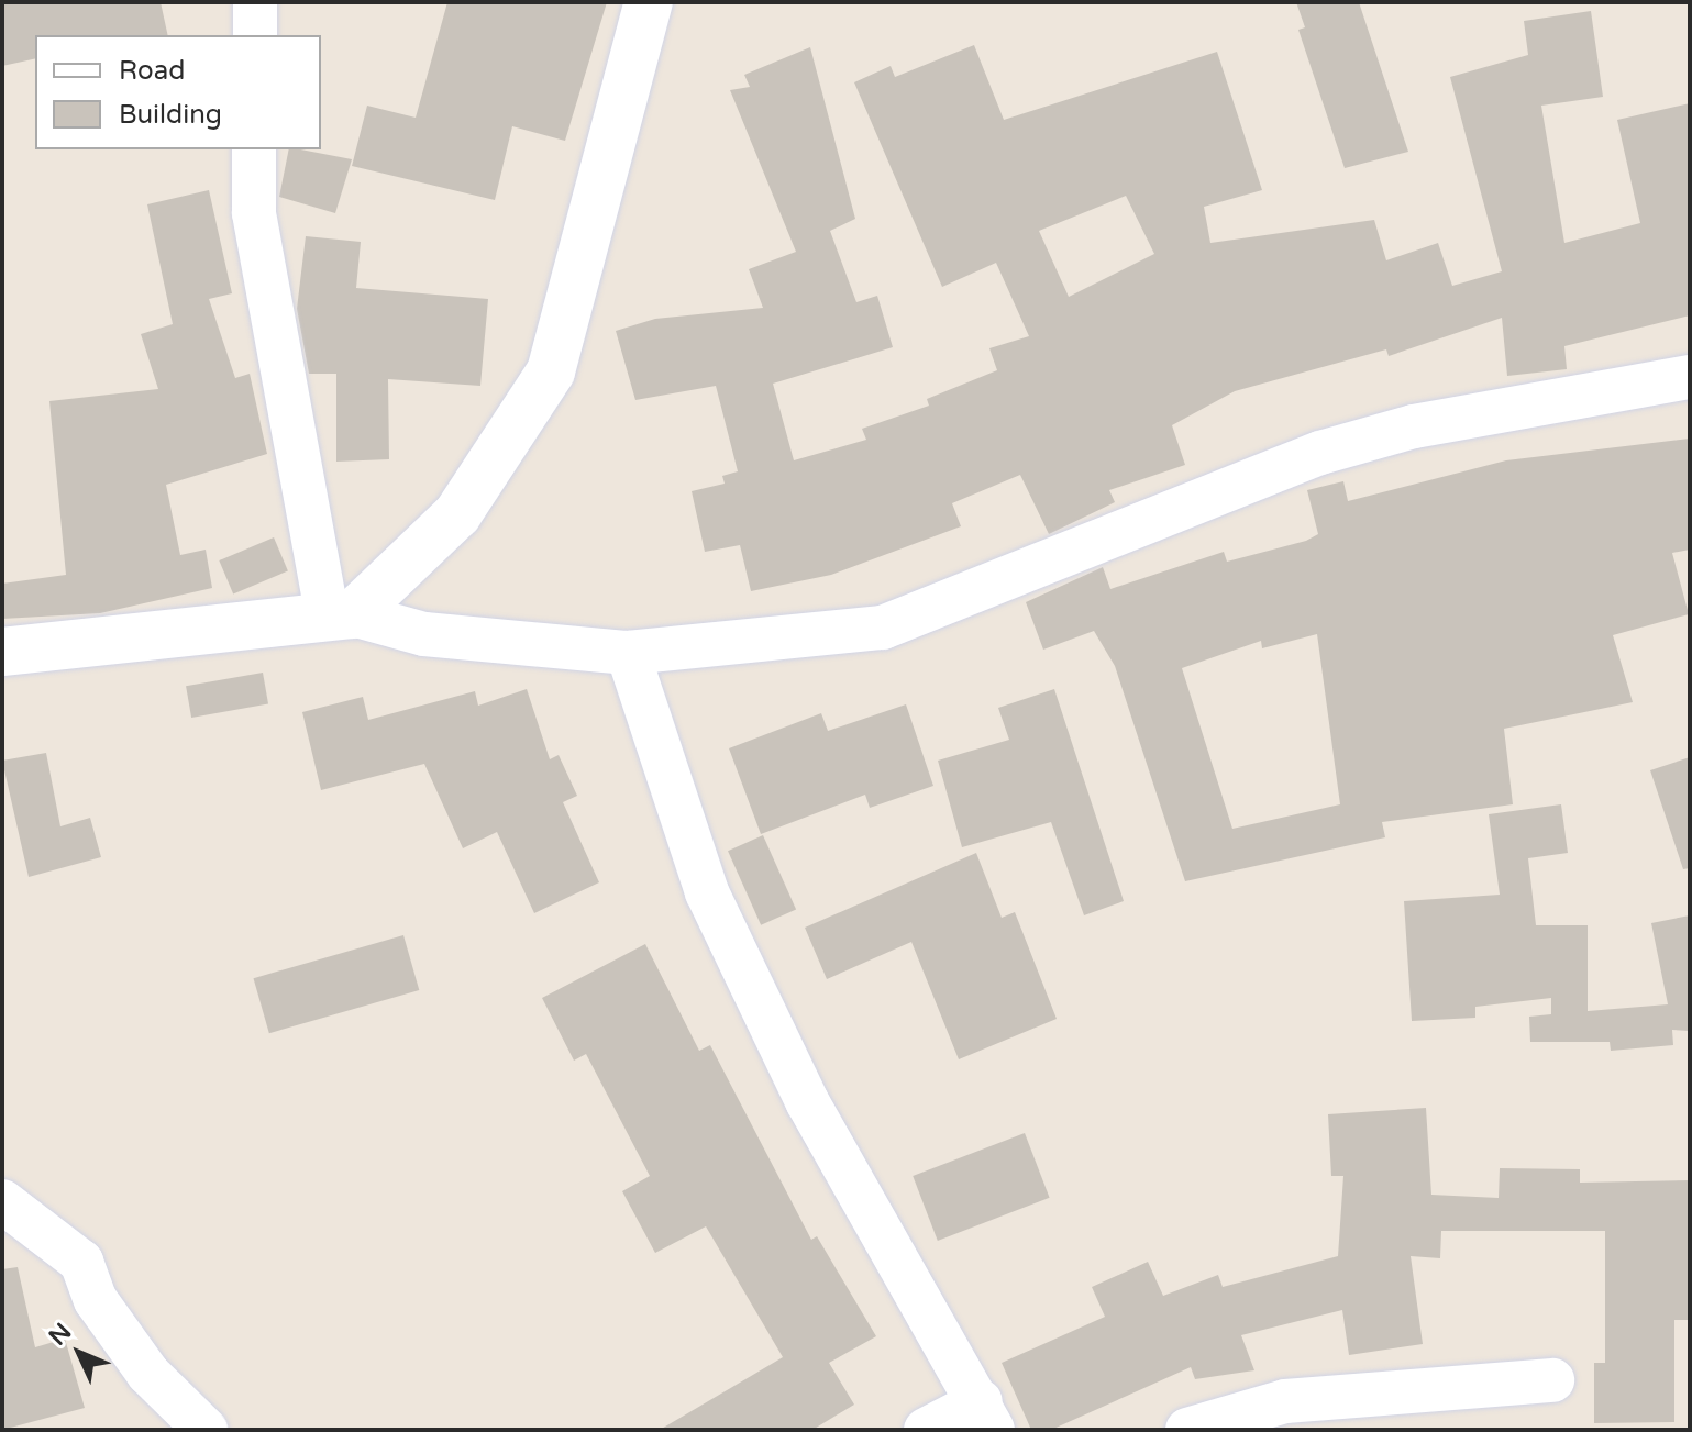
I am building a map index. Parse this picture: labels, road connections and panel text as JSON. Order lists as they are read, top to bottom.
{
  "legend": ["Road", "Building"],
  "north": "top left"
}
